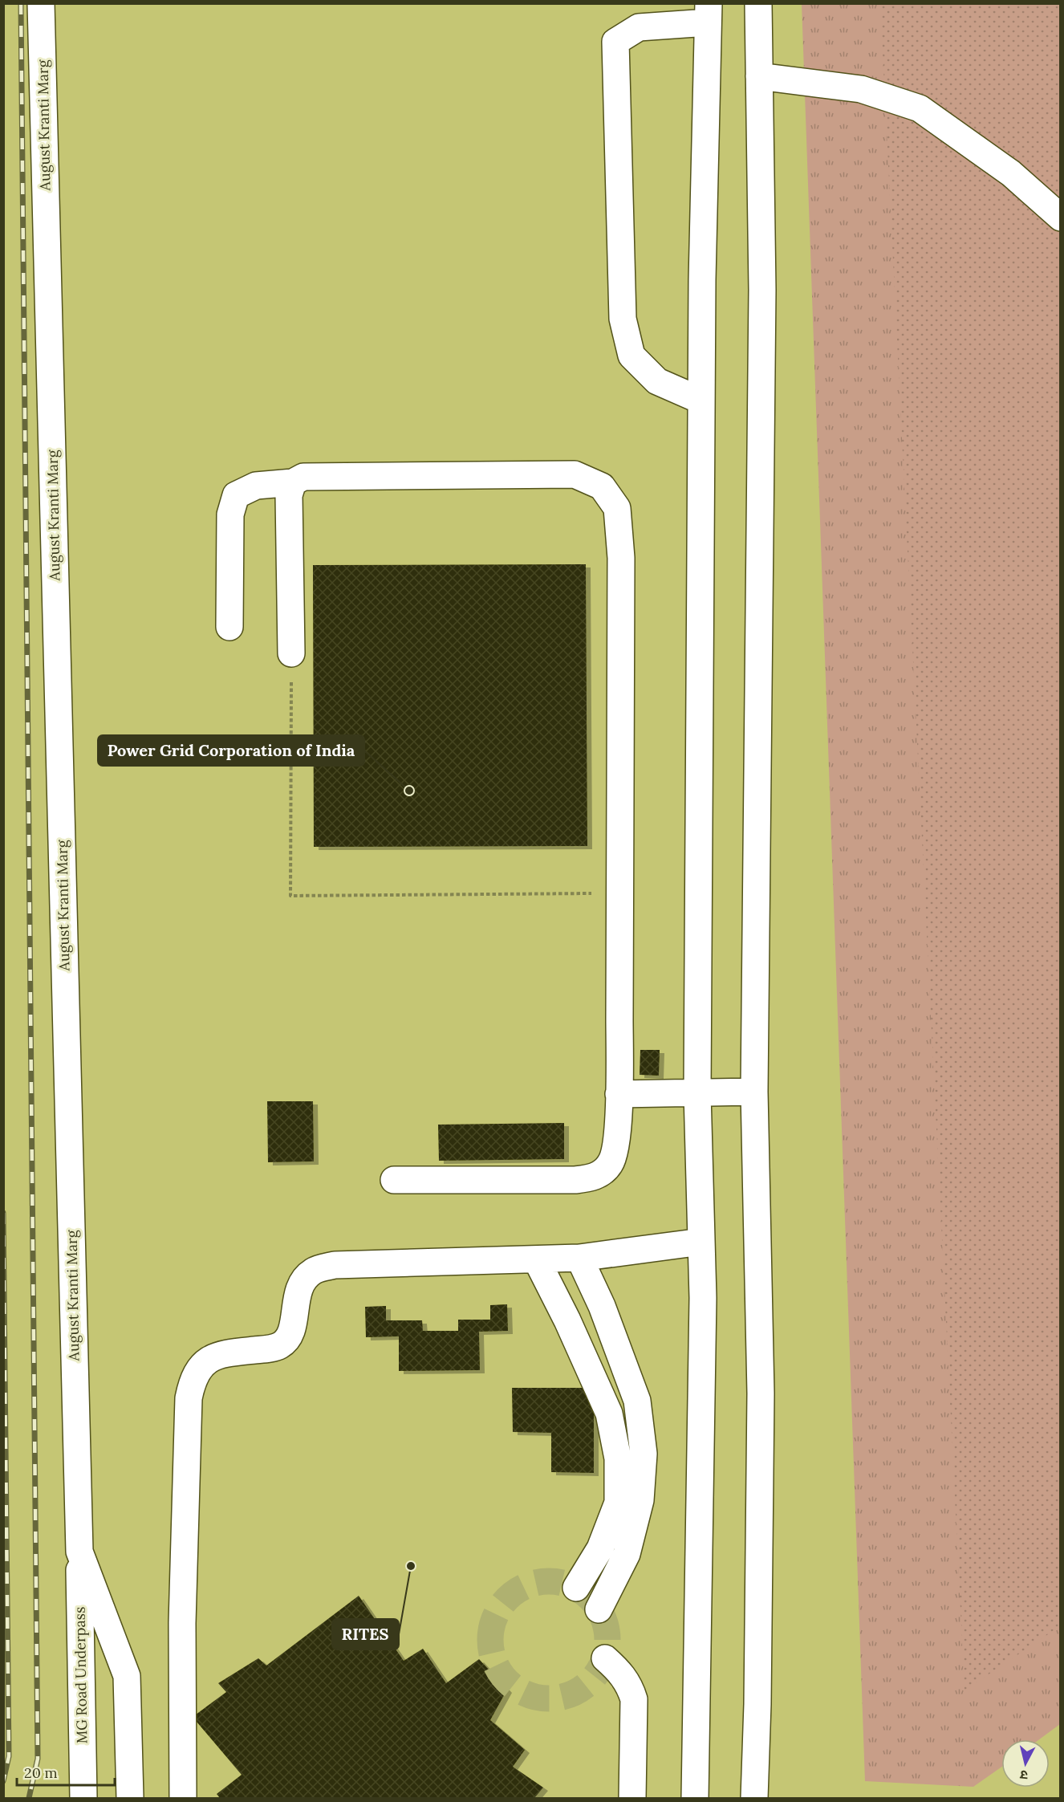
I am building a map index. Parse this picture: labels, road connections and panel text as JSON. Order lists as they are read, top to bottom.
{
  "streets": {
    "street": ["August Kranti Marg", "MG Road Underpass"]
  },
  "crossings": [
    ["August Kranti Marg", "MG Road Underpass"]
  ],
  "places": ["Power Grid Corporation of India", "RITES"],
  "scale_bar": "20 m",
  "north": "bottom"
}
